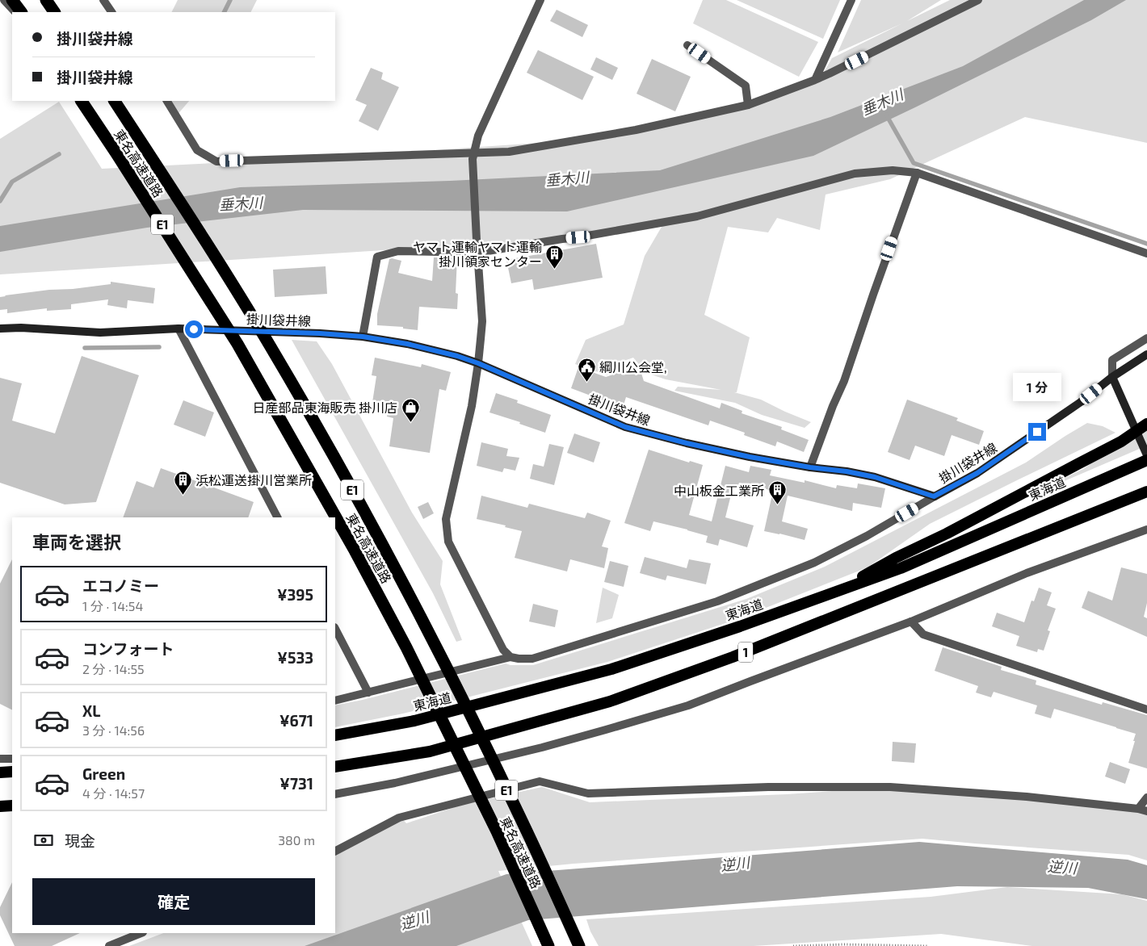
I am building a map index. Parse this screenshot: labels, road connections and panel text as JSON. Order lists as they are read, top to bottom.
{
  "streets": {
    "highway": [
      "東名高速道路",
      "E1",
      "東海道",
      "1"
    ],
    "main road": ["掛川袋井線"]
  },
  "crossings": [
    ["東海道", "1"]
  ],
  "water": ["垂木川", "逆川"],
  "places": {
    "building": ["ヤマト運輸ヤマト運輸 掛川領家センター", "浜松運送掛川営業所", "中山板金工業所"],
    "public building": ["綱川公会堂,"],
    "shop": ["日産部品東海販売 掛川店"]
  },
  "page": {
    "banner": ["掛川袋井線", "掛川袋井線"],
    "bubble": "1 分",
    "heading": "車両を選択",
    "list": [
      {
        "name": "エコノミー",
        "note": "1 分 · 14:54",
        "value": "¥395"
      },
      {
        "name": "コンフォート",
        "note": "2 分 · 14:55",
        "value": "¥533"
      },
      {
        "name": "XL",
        "note": "3 分 · 14:56",
        "value": "¥671"
      },
      {
        "name": "Green",
        "note": "4 分 · 14:57",
        "value": "¥731"
      }
    ],
    "pay": ["現金", "380 m"],
    "buttons": "確定"
  }
}
